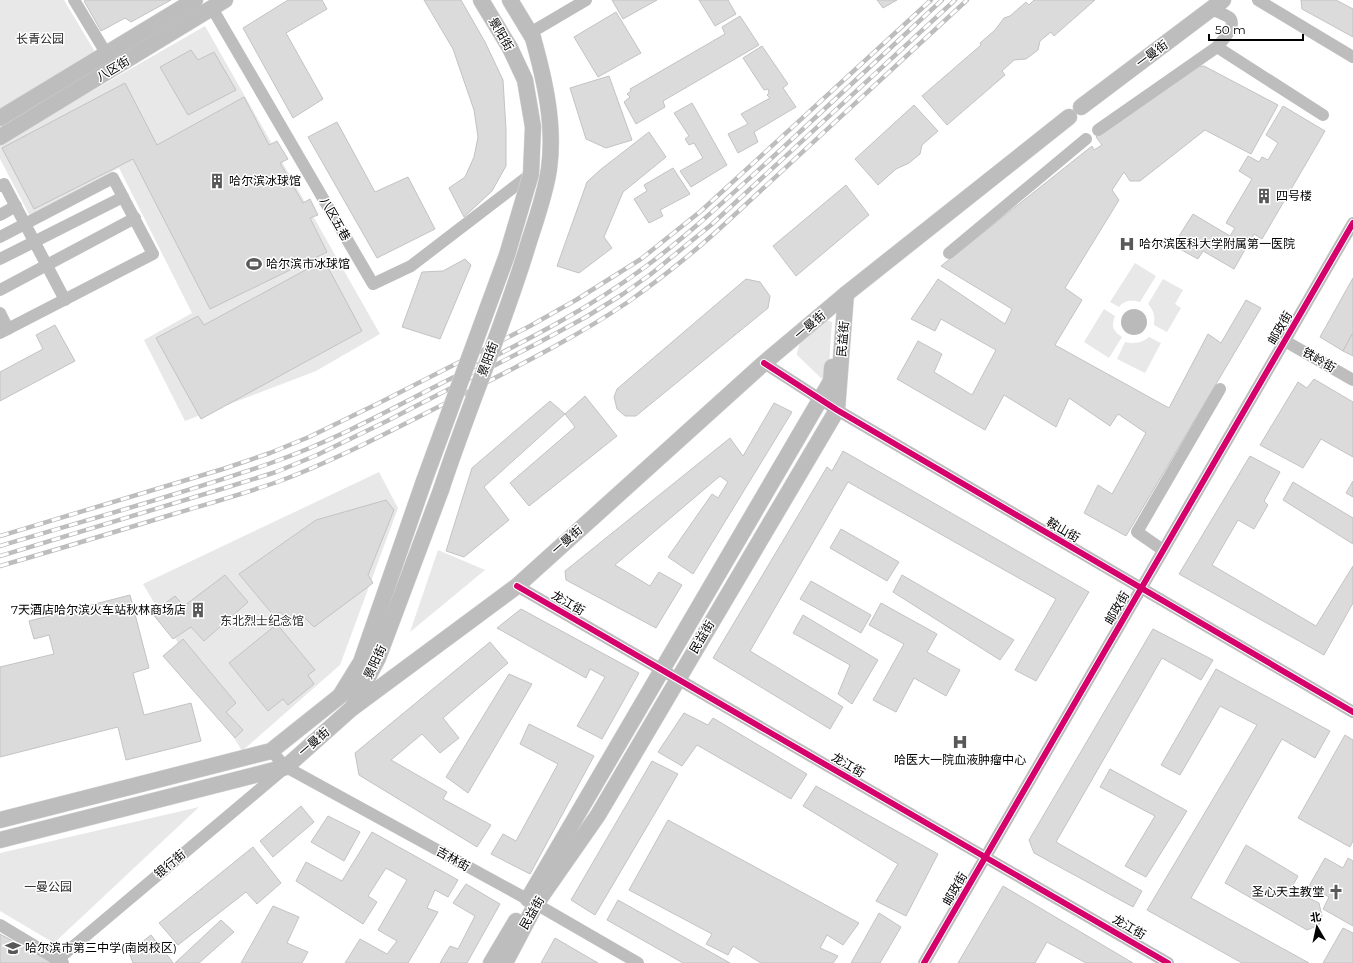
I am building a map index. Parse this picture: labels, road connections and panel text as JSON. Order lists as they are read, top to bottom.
{
  "streets": {
    "main road": [
      "景阳街",
      "一曼街",
      "八区街",
      "民益街"
    ],
    "street": [
      "八区五巷",
      "邮政街",
      "铁岭街",
      "鞍山街",
      "龙江街",
      "吉林街",
      "银行街"
    ]
  },
  "crossings": [
    ["景阳街", "一曼街"],
    ["景阳街", "八区五巷"],
    ["一曼街", "民益街"],
    ["一曼街", "鞍山街"],
    ["一曼街", "龙江街"],
    ["一曼街", "吉林街"],
    ["一曼街", "银行街"],
    ["八区街", "八区五巷"],
    ["邮政街", "铁岭街"],
    ["邮政街", "鞍山街"],
    ["邮政街", "龙江街"],
    ["民益街", "鞍山街"],
    ["民益街", "龙江街"],
    ["民益街", "吉林街"],
    ["吉林街", "银行街"]
  ],
  "parks": ["长青公园", "东北烈士纪念馆", "一曼公园"],
  "places": {
    "building": ["哈尔滨冰球馆", "四号楼", "7天酒店哈尔滨火车站秋林商场店"],
    "hospital": ["哈尔滨医科大学附属第一医院", "哈医大一院血液肿瘤中心"],
    "sports": ["哈尔滨市冰球馆"],
    "church": ["圣心天主教堂"],
    "school or university": ["哈尔滨市第三中学(南岗校区)"]
  },
  "scale_bar": "50 m",
  "north": "top"
}
